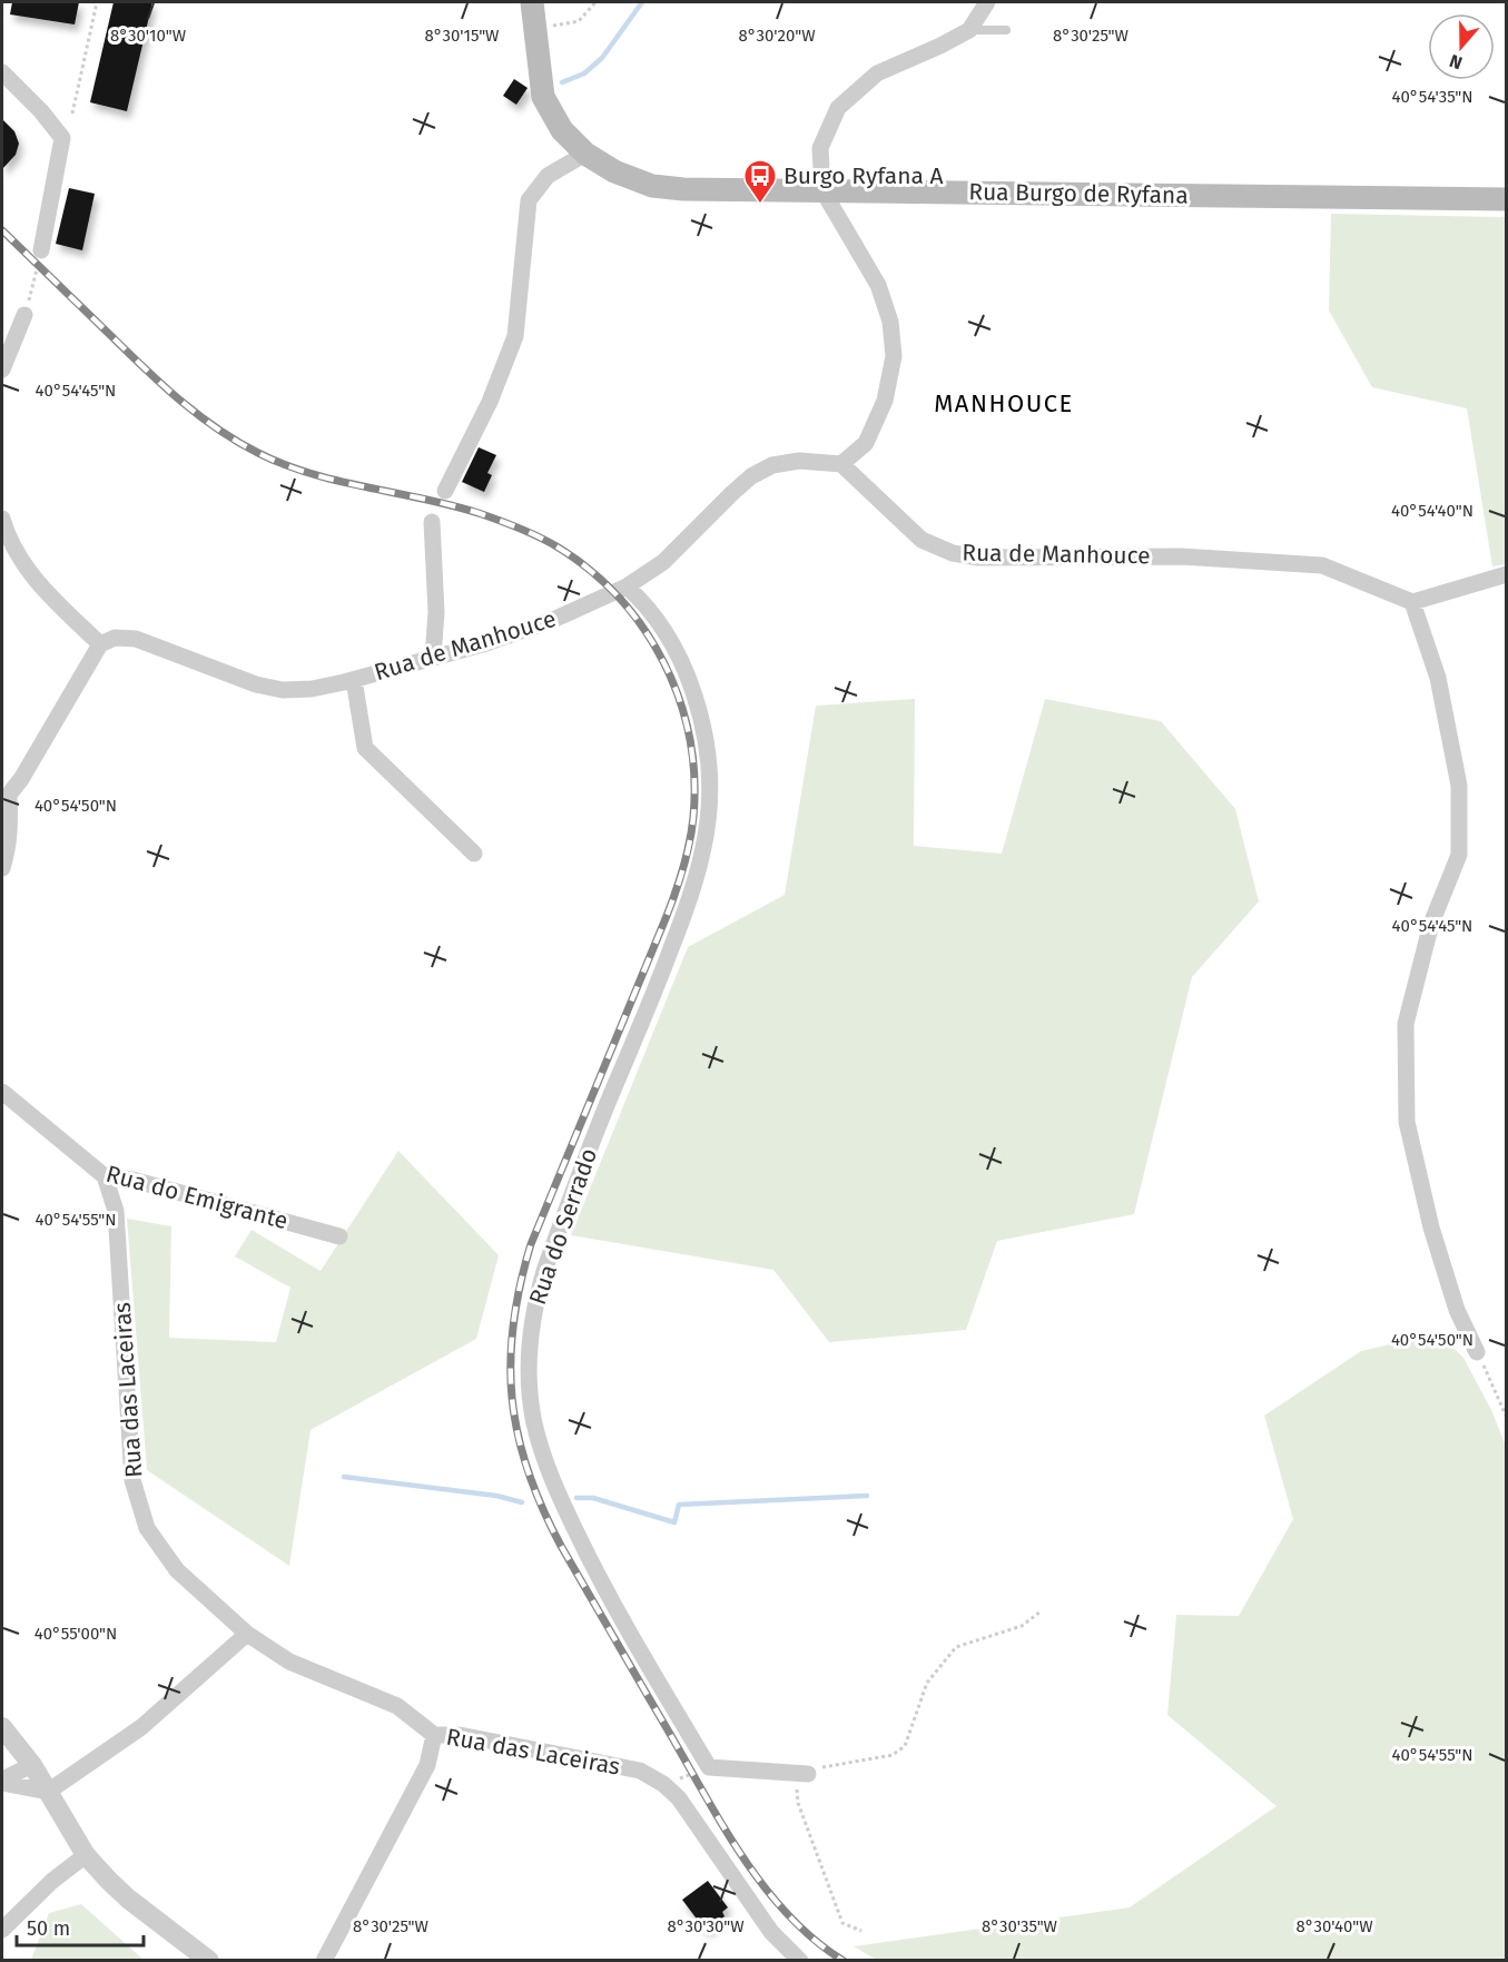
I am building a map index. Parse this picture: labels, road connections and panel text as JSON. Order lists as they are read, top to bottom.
{
  "streets": {
    "main road": ["Rua Burgo de Ryfana"],
    "street": [
      "Rua de Manhouce",
      "Rua do Emigrante",
      "Rua do Serrado",
      "Rua das Laceiras"
    ]
  },
  "crossings": [
    ["Rua de Manhouce", "Rua do Serrado"],
    ["Rua do Emigrante", "Rua das Laceiras"]
  ],
  "districts": ["MANHOUCE"],
  "places": {
    "bus stop": ["Burgo Ryfana A"]
  },
  "scale_bar": "50 m",
  "north": "bottom",
  "coordinates": [
    "8°30'10\"W",
    "8°30'15\"W",
    "8°30'20\"W",
    "8°30'25\"W",
    "40°54'35\"N",
    "40°54'45\"N",
    "40°54'40\"N",
    "40°54'50\"N",
    "40°54'55\"N",
    "40°55'00\"N",
    "8°30'30\"W",
    "8°30'35\"W",
    "8°30'40\"W"
  ]
}
